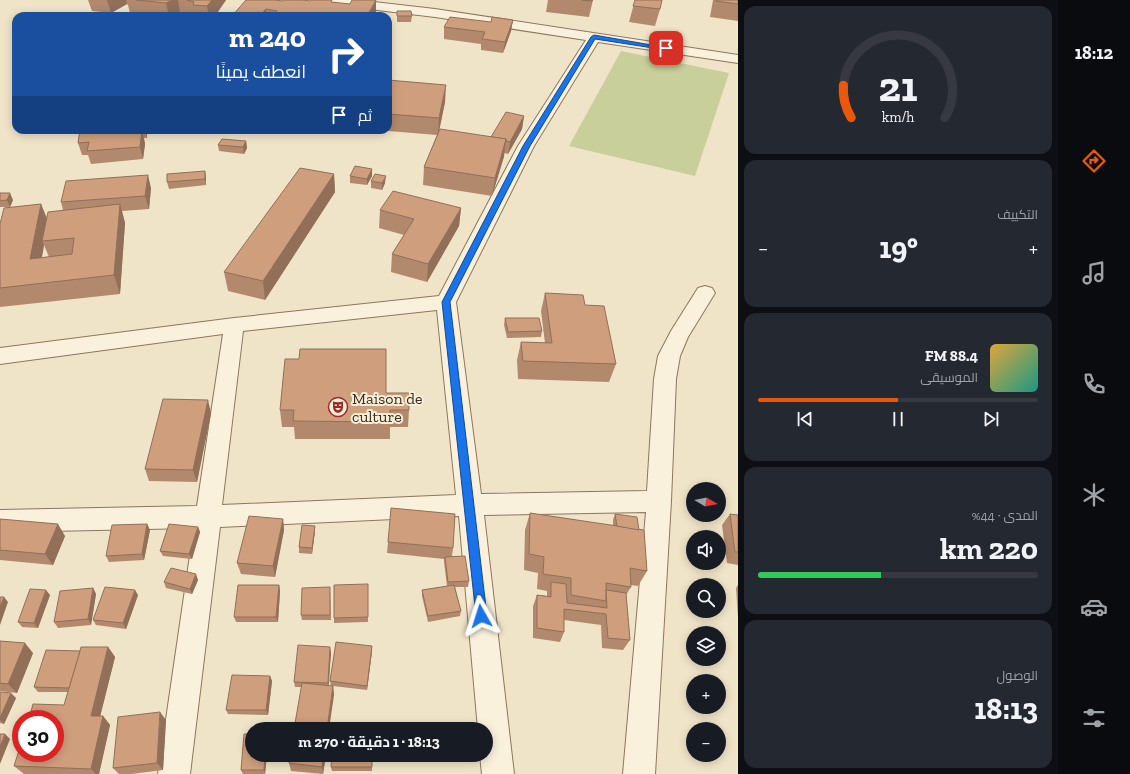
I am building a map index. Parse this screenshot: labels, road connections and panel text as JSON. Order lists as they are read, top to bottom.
{
  "places": {
    "theatre": ["Maison de culture"]
  },
  "north": "right",
  "page": {
    "tabs": "18:12",
    "turn": ["240 m", "انعطف يمينًا"],
    "then": "ثم",
    "tile": [
      "التكييف",
      ["المدى · 44%", "220 km"],
      ["الوصول", "18:13"]
    ],
    "heat": ["−", "19°", "+"],
    "song": ["88.4 FM", "الموسيقى"],
    "map_buttons": ["+", "−"],
    "limit": "30",
    "trip": "18:13 · 1 دقيقة · 270 m",
    "gauge": ["21", "km/h"]
  }
}
